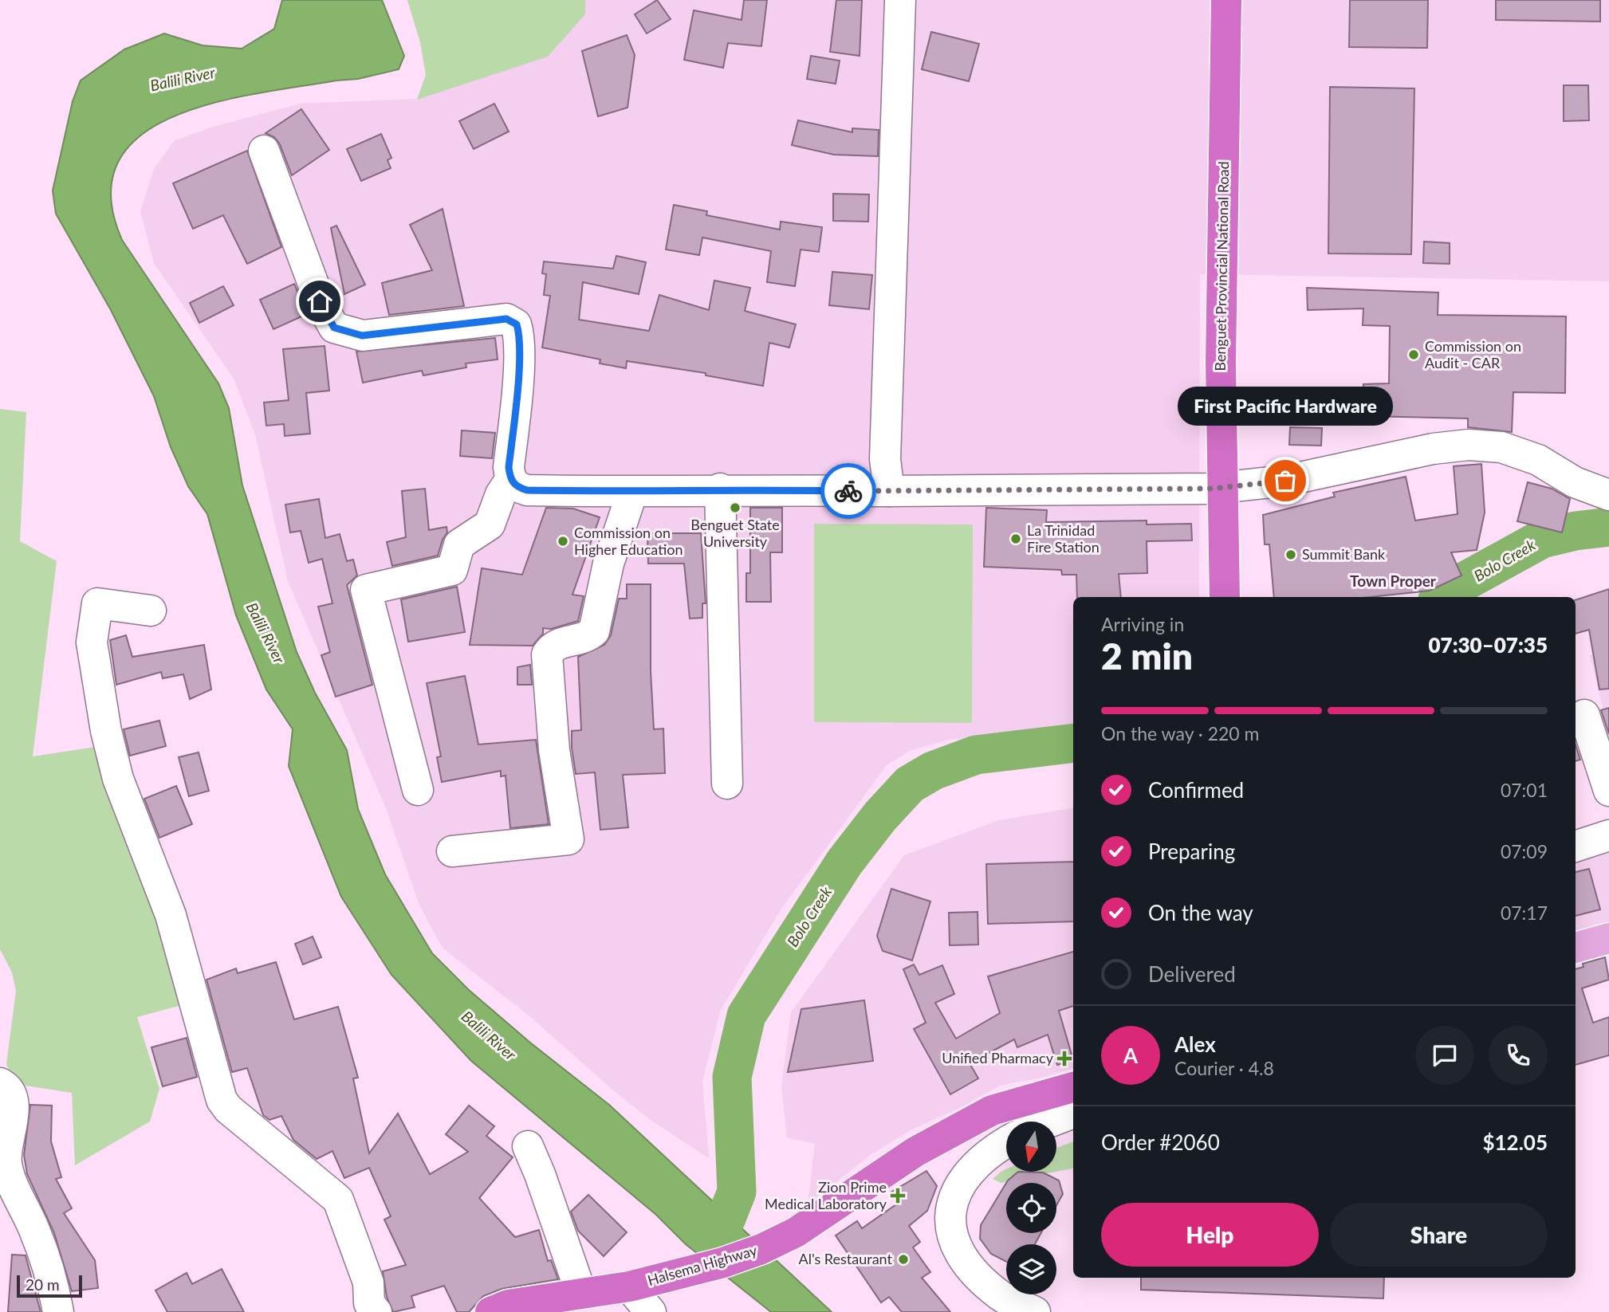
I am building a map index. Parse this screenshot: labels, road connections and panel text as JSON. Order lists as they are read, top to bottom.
{
  "streets": {
    "highway": ["Benguet Provincial National Road", "Halsema Highway"]
  },
  "districts": ["Town Proper"],
  "water": ["Balili River", "Bolo Creek"],
  "places": {
    "other": [
      "Commission on Audit - CAR",
      "First Pacific Hardware",
      "Benguet State University",
      "La Trinidad Fire Station",
      "Commission on Higher Education",
      "Summit Bank",
      "Al's Restaurant"
    ],
    "health": ["Unified Pharmacy", "Zion Prime Medical Laboratory"]
  },
  "scale_bar": "20 m",
  "north": "bottom",
  "page": {
    "bubble": "First Pacific Hardware",
    "heading": ["2 min", "Arriving in", "07:30–07:35"],
    "panel": [
      "Alex",
      "Courier · 4.8",
      "Order #2060",
      "$12.05"
    ],
    "bar": "On the way · 220 m",
    "list": [
      ["Confirmed", "07:01"],
      ["Preparing", "07:09"],
      ["On the way", "07:17"],
      "Delivered"
    ],
    "round": "A",
    "buttons": ["Help", "Share"],
    "scale": "20 m"
  }
}
